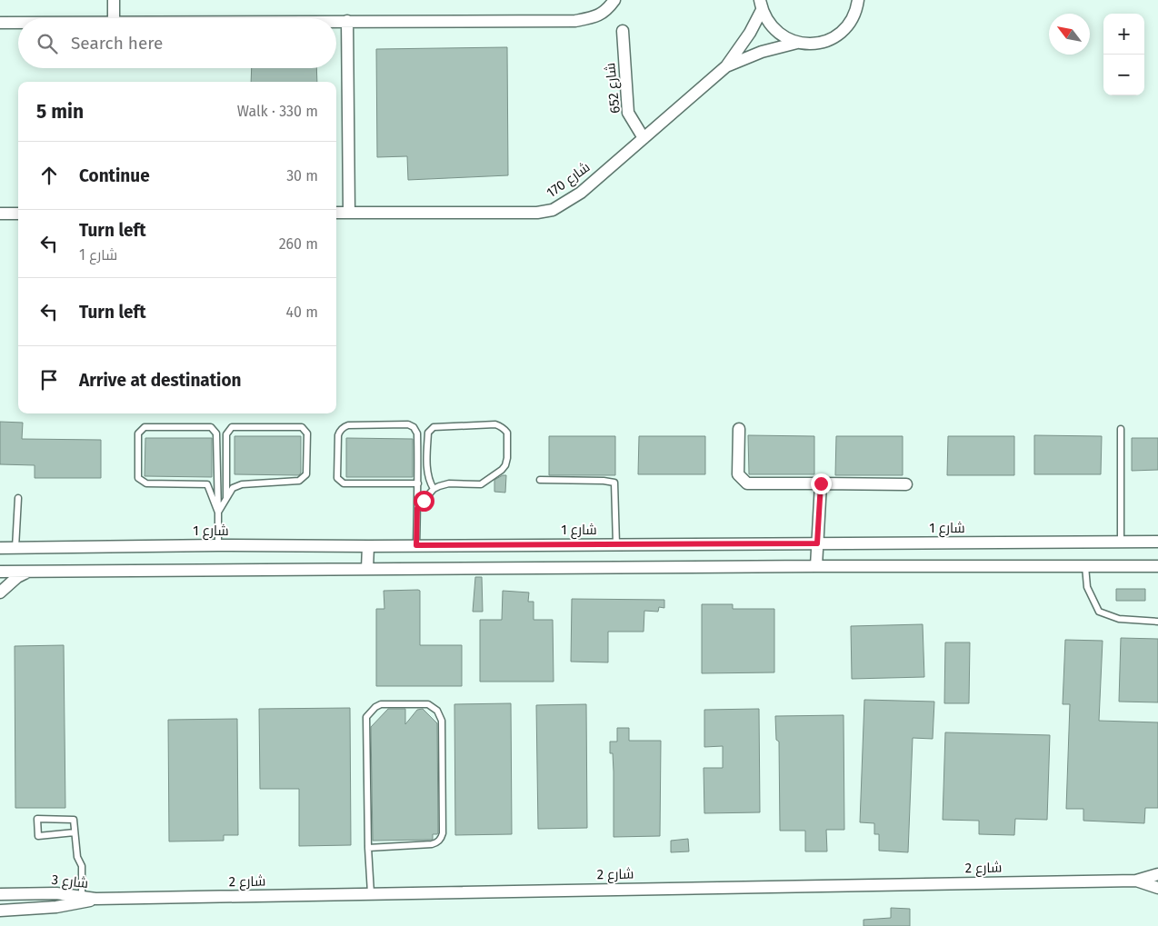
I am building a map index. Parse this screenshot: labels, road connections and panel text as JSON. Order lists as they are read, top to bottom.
{
  "streets": {
    "street": [
      "شارع 652",
      "شارع 170",
      "شارع 1",
      "شارع 2",
      "شارع 3"
    ]
  },
  "crossings": [
    ["شارع 652", "شارع 170"],
    ["شارع 2", "شارع 3"]
  ],
  "north": "top left",
  "page": {
    "map_buttons": ["+", "−"],
    "search": "Search here",
    "heading": ["5 min", "Walk · 330 m"],
    "list": [
      ["Continue", "30 m"],
      ["Turn left", "شارع 1", "260 m"],
      ["Turn left", "40 m"],
      "Arrive at destination"
    ]
  }
}
